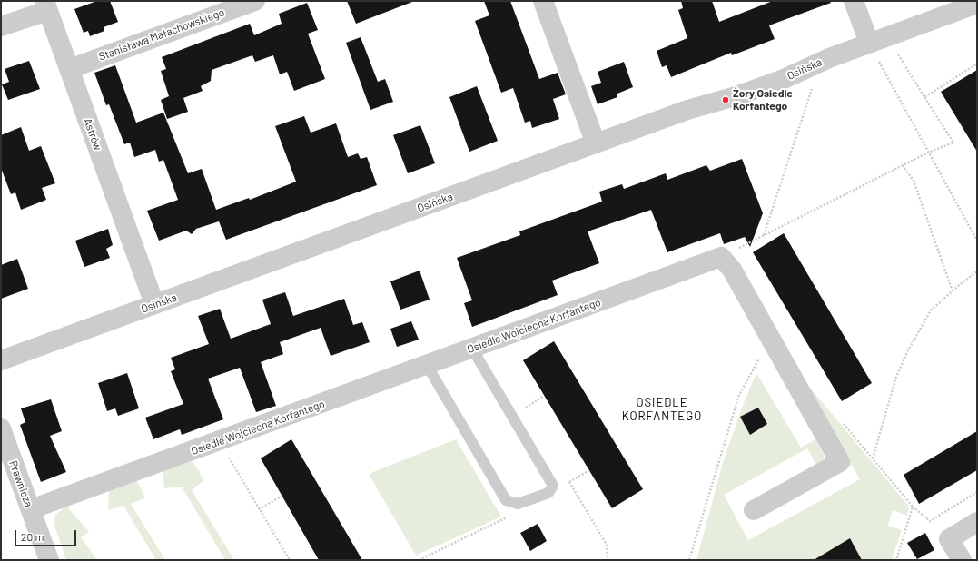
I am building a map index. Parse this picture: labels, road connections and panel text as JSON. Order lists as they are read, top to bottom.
{
  "streets": {
    "street": [
      "Stanisława Małachowskiego",
      "Osińska",
      "Astrów",
      "Osiedle Wojciecha Korfantego",
      "Prawnicza"
    ]
  },
  "crossings": [
    ["Stanisława Małachowskiego", "Astrów"],
    ["Osińska", "Astrów"],
    ["Osiedle Wojciecha Korfantego", "Prawnicza"]
  ],
  "districts": ["OSIEDLE KORFANTEGO"],
  "places": ["Żory Osiedle Korfantego"],
  "scale_bar": "20 m"
}
